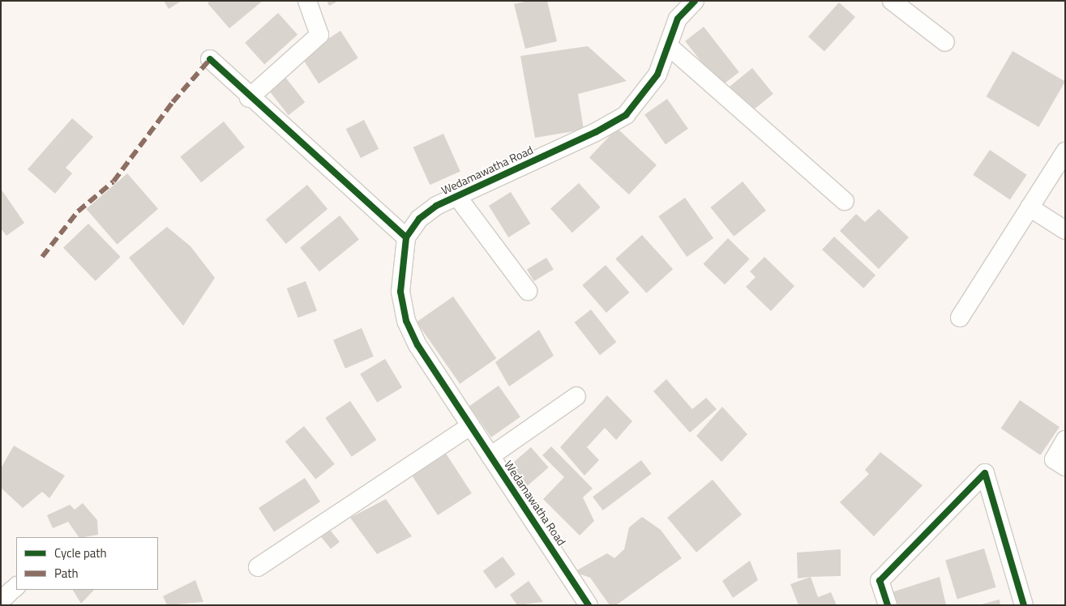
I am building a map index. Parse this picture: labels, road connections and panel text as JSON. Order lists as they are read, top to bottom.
{
  "streets": {
    "street": ["Wedamawatha Road"]
  },
  "legend": ["Cycle path", "Path"]
}
